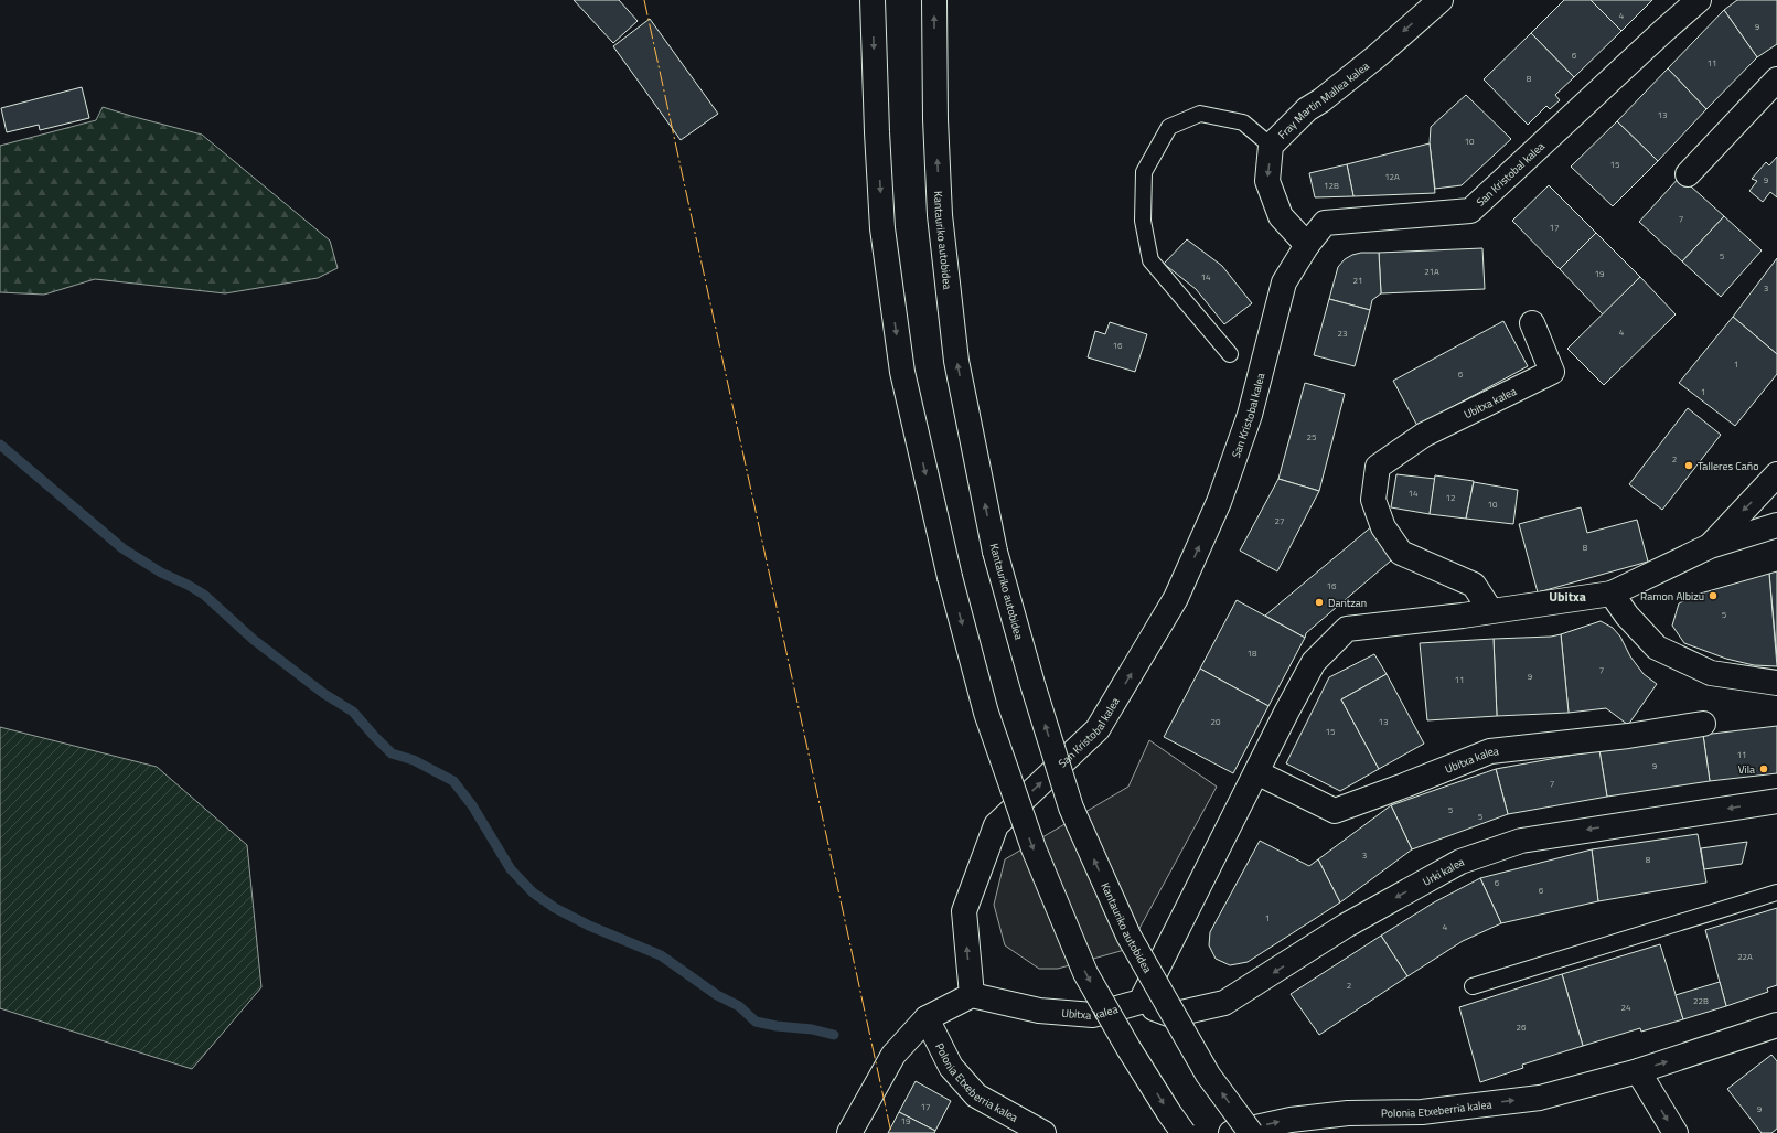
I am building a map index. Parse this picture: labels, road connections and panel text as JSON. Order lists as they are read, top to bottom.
{
  "streets": {
    "main road": [
      "Fray Martin Mallea kalea",
      "San Kristobal kalea",
      "Kantauriko autobidea",
      "Ubitxa kalea",
      "Urki kalea",
      "Polonia Etxeberria kalea"
    ]
  },
  "crossings": [
    ["Fray Martin Mallea kalea", "San Kristobal kalea"],
    ["San Kristobal kalea", "Ubitxa kalea"],
    ["Ubitxa kalea", "Urki kalea"]
  ],
  "one_way": [
    "Fray Martin Mallea kalea",
    "San Kristobal kalea",
    "Urki kalea",
    "Polonia Etxeberria kalea"
  ],
  "districts": ["Ubitxa"],
  "places": [
    "Talleres Caño",
    "Ramon Albizu",
    "Dantzan",
    "Vila"
  ],
  "house_numbers": [
    "4",
    "9",
    "6",
    "11",
    "8",
    "13",
    "10",
    "15",
    "12A",
    "9",
    "12B",
    "7",
    "17",
    "5",
    "21A",
    "19",
    "14",
    "21",
    "3",
    "4",
    "23",
    "16",
    "1",
    "6",
    "1",
    "25",
    "2",
    "14",
    "12",
    "10",
    "27",
    "8",
    "16",
    "5",
    "18",
    "7",
    "9",
    "11",
    "20",
    "13",
    "15",
    "11",
    "9",
    "7",
    "5",
    "5",
    "3",
    "8",
    "6",
    "6",
    "1",
    "4",
    "22A",
    "2",
    "22B",
    "24",
    "26",
    "17",
    "9",
    "19"
  ]
}
